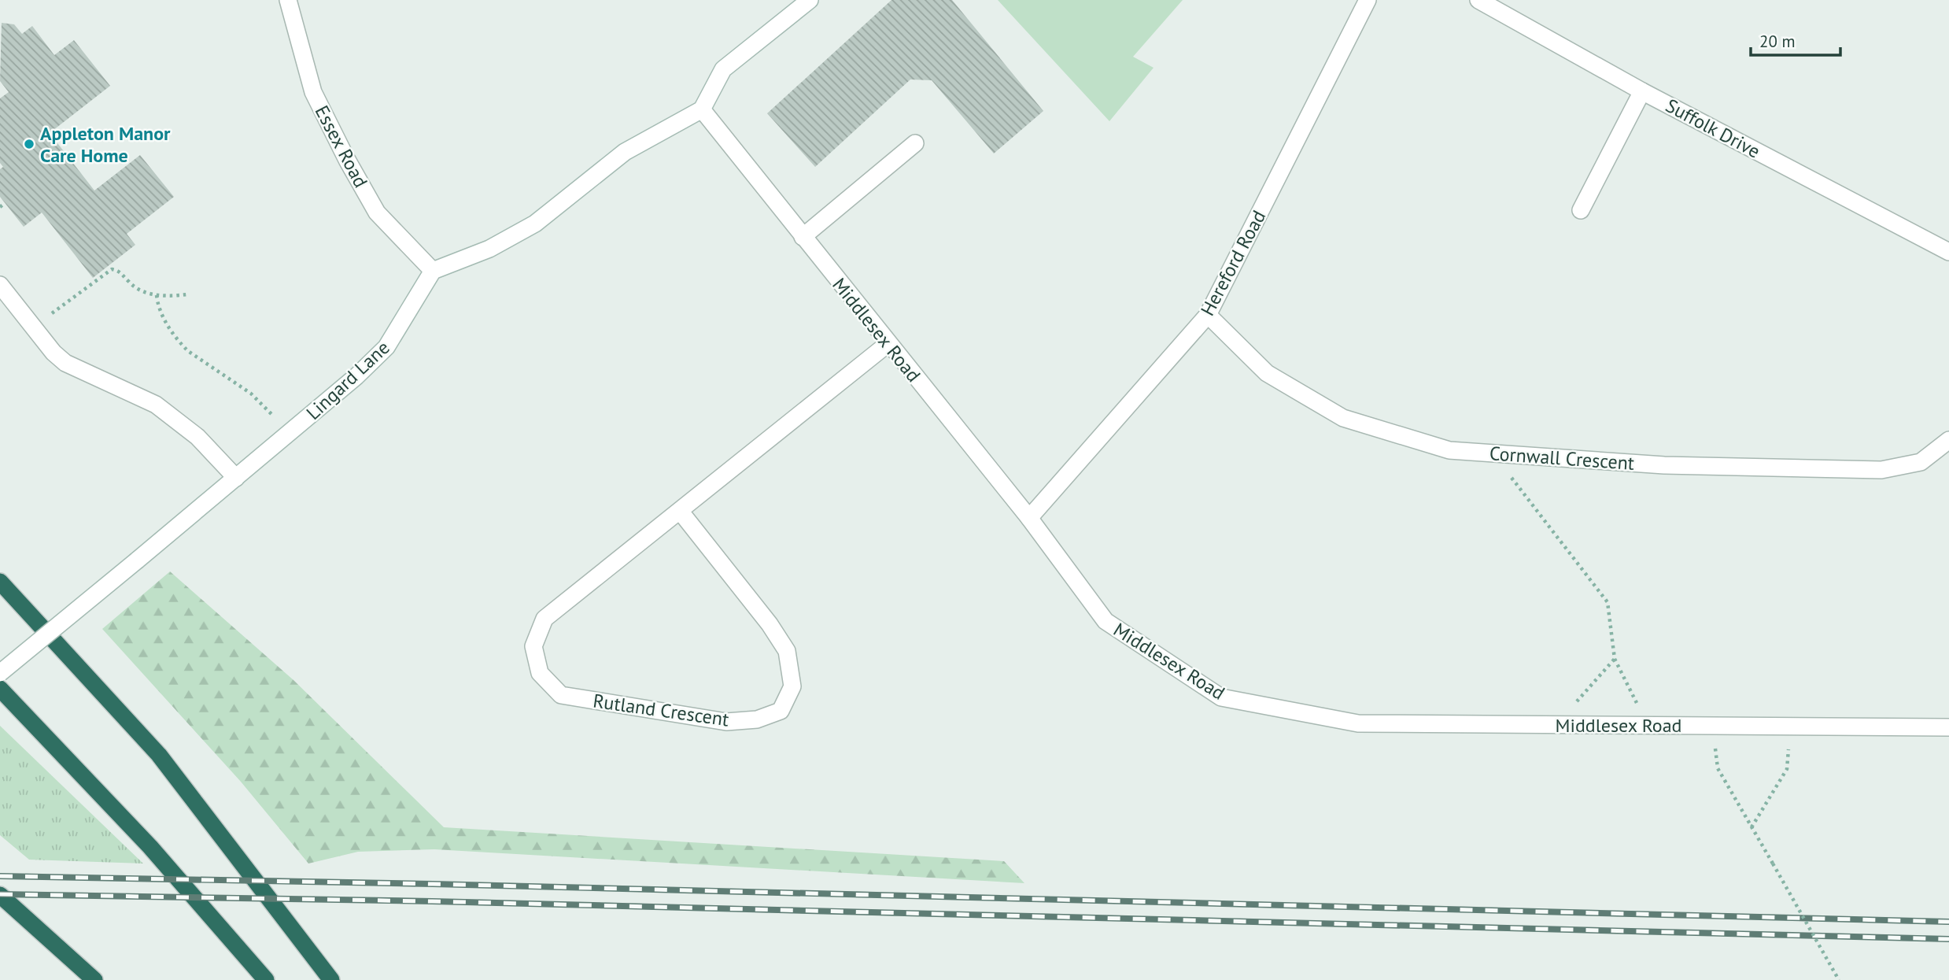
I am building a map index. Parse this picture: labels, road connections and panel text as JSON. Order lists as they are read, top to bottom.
{
  "streets": {
    "street": [
      "Suffolk Drive",
      "Essex Road",
      "Hereford Road",
      "Middlesex Road",
      "Lingard Lane",
      "Cornwall Crescent",
      "Rutland Crescent"
    ]
  },
  "crossings": [
    ["Essex Road", "Lingard Lane"],
    ["Hereford Road", "Middlesex Road"],
    ["Hereford Road", "Cornwall Crescent"],
    ["Middlesex Road", "Rutland Crescent"]
  ],
  "places": ["Appleton Manor Care Home"],
  "scale_bar": "20 m"
}
